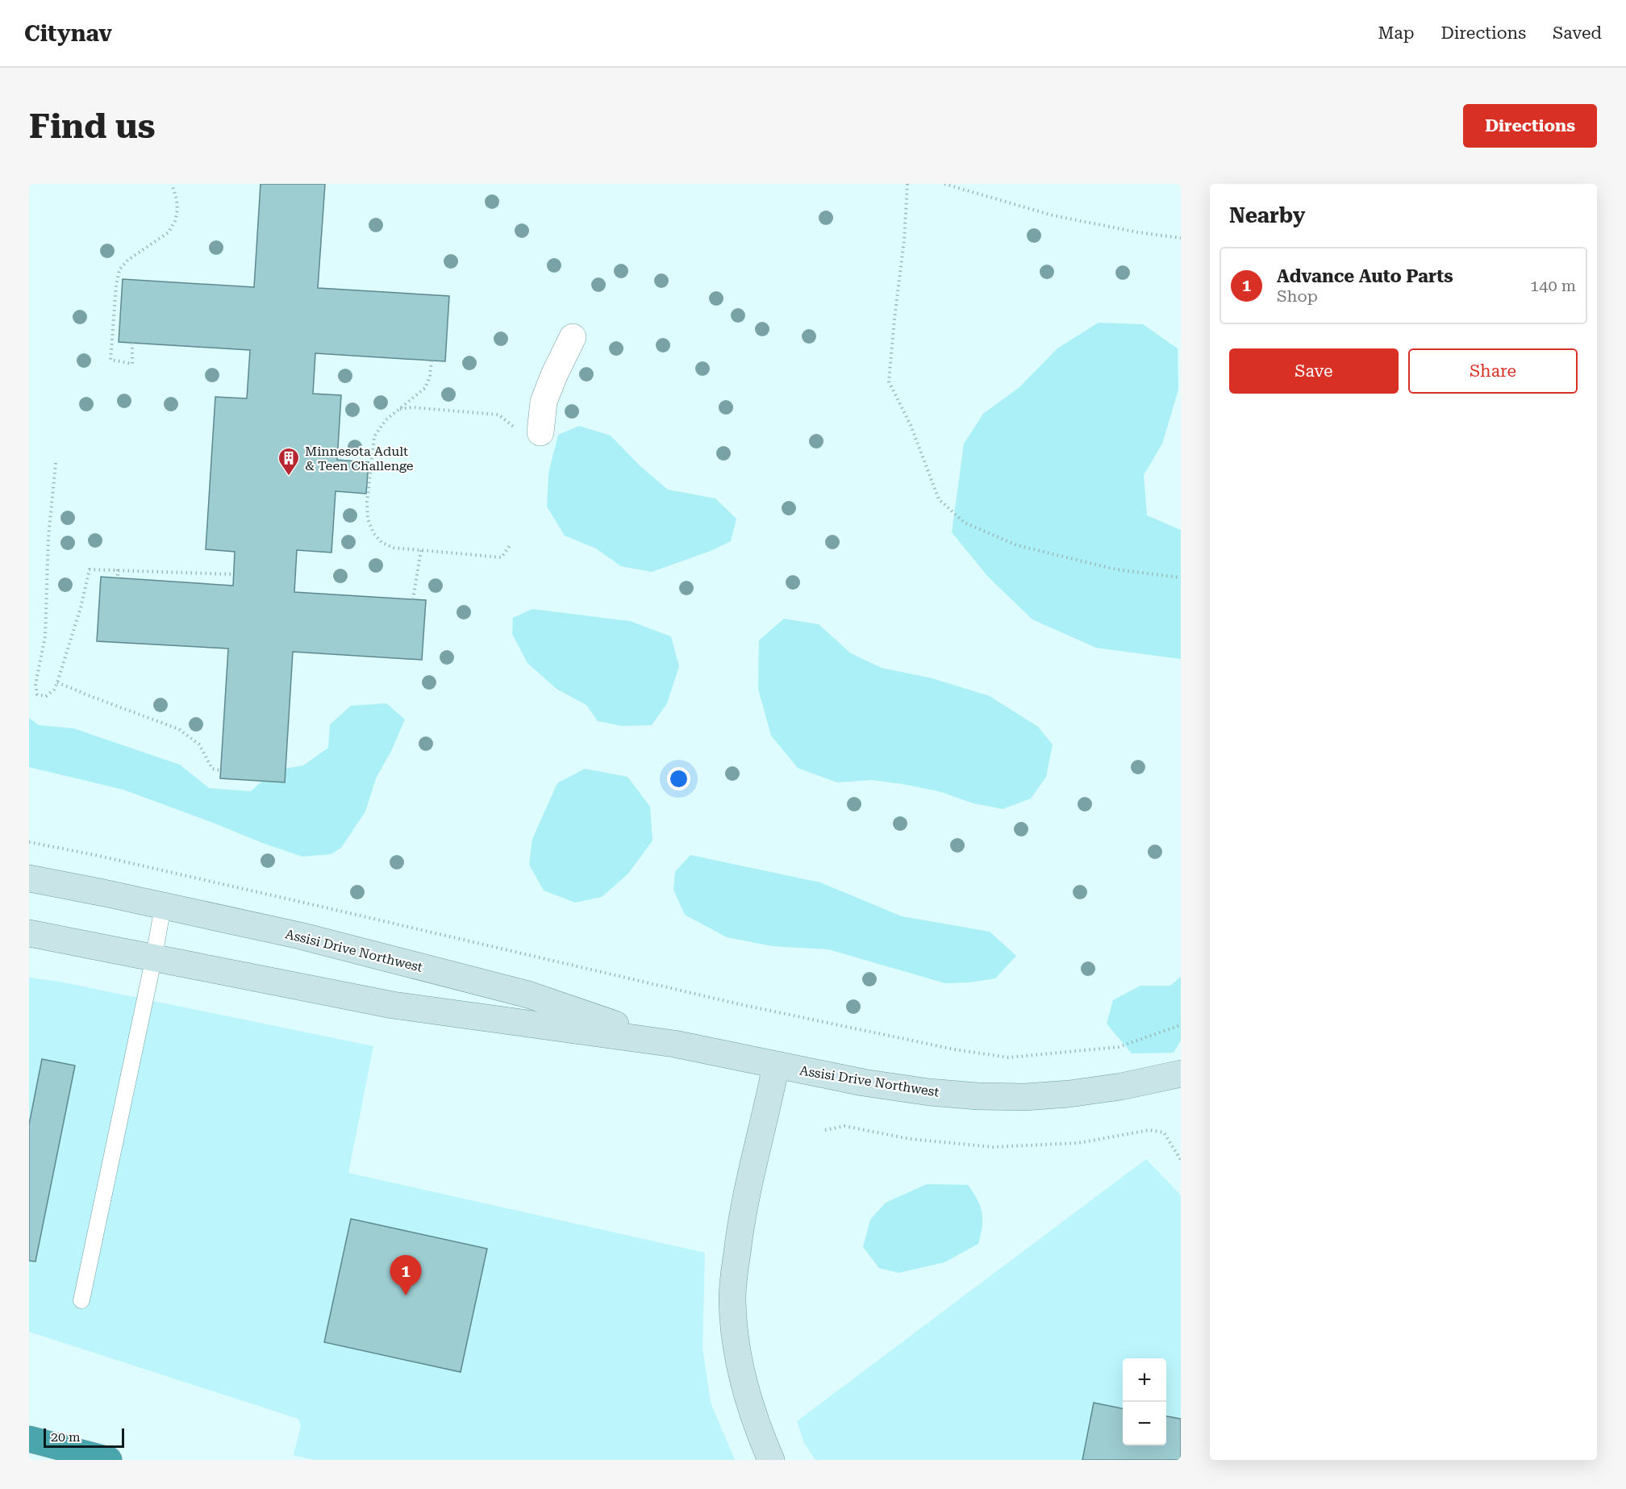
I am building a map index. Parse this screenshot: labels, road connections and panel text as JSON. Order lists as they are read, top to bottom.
{
  "streets": {
    "main road": ["Assisi Drive Northwest"]
  },
  "places": {
    "building": ["Minnesota Adult & Teen Challenge"]
  },
  "scale_bar": "20 m",
  "page": {
    "header": "Citynav",
    "nav": ["Map", "Directions", "Saved"],
    "buttons": [
      "Directions",
      ["Save", "Share"]
    ],
    "title": "Find us",
    "heading": "Nearby",
    "list": [
      {
        "mark": "1",
        "name": "Advance Auto Parts",
        "note": "Shop",
        "value": "140 m"
      }
    ],
    "pins": "1",
    "map_buttons": ["+", "−"],
    "scale": "20 m"
  }
}
